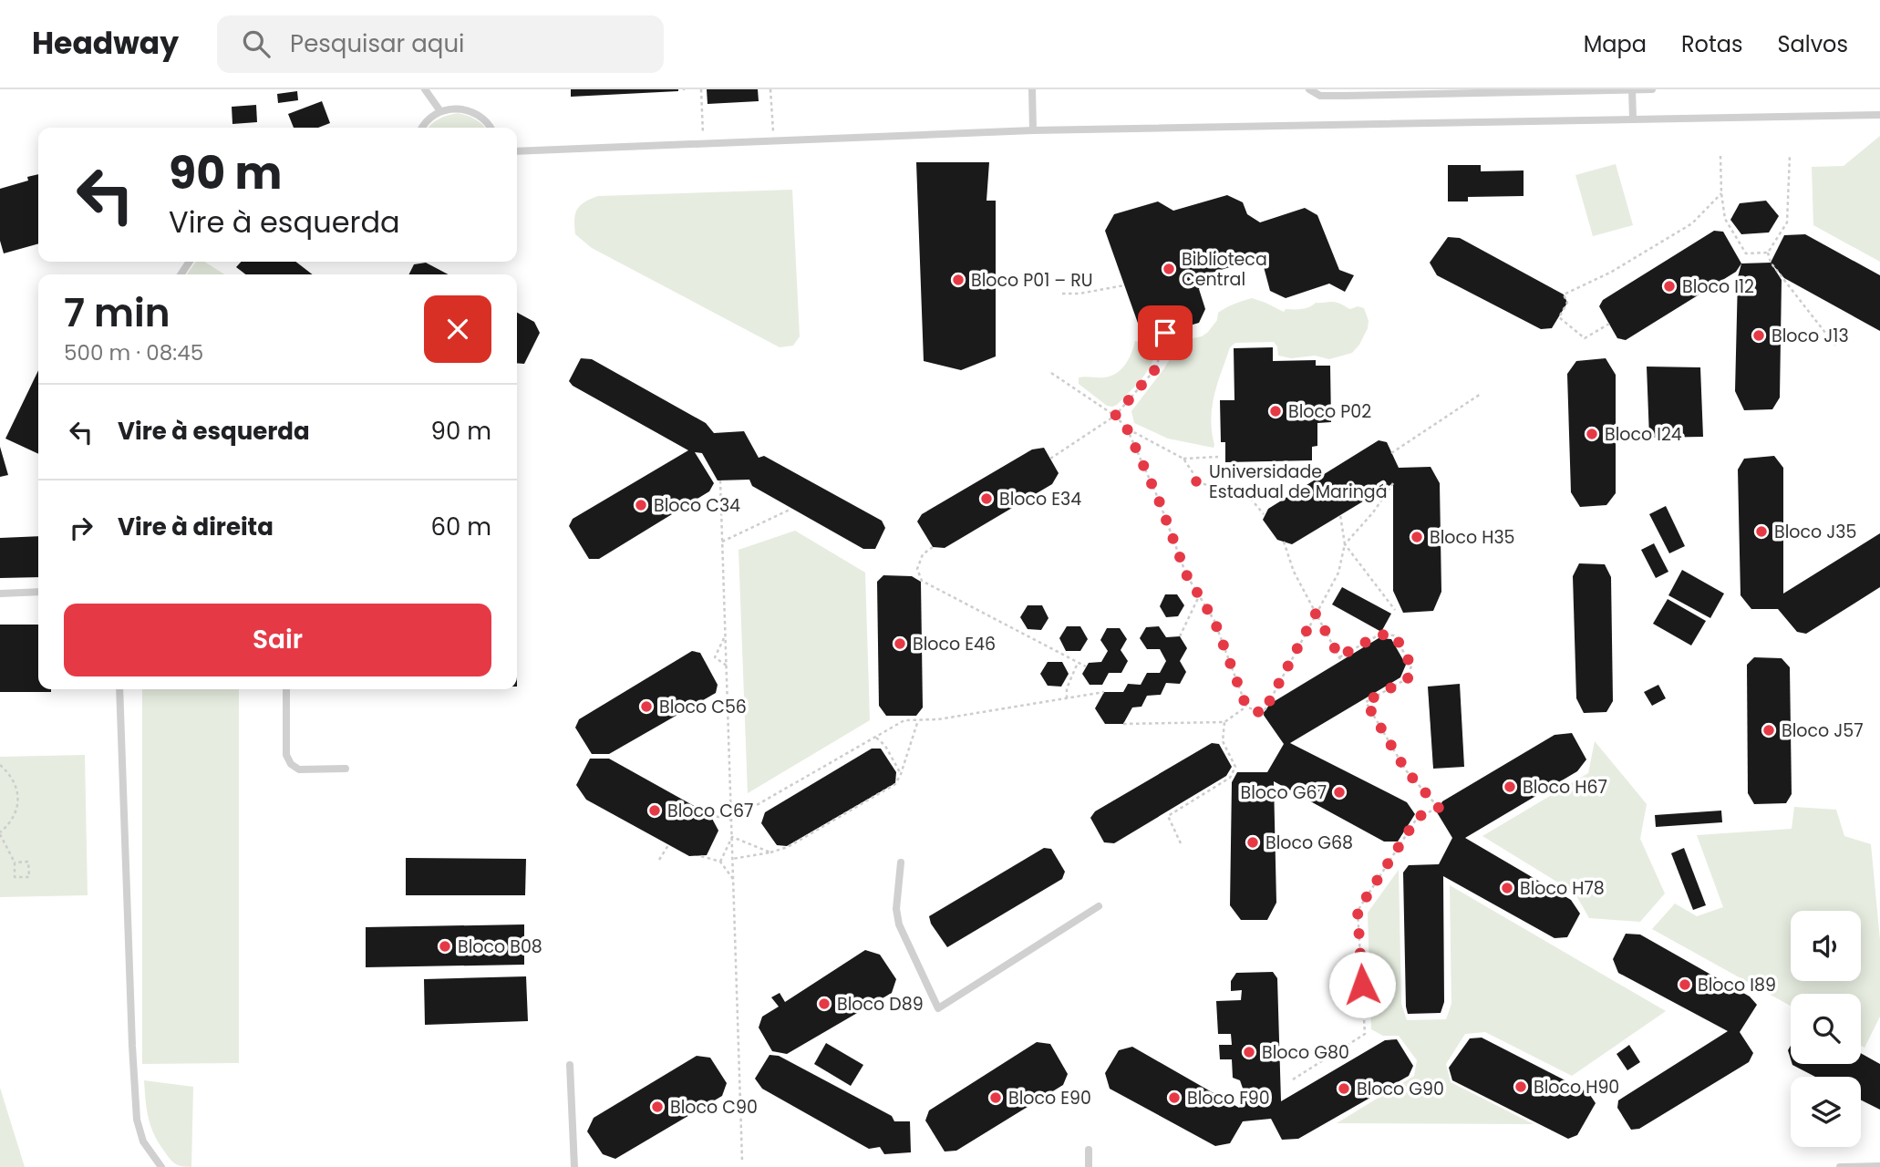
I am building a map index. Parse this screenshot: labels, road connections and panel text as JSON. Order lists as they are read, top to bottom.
{
  "places": [
    "Biblioteca Central",
    "Bloco P01 – RU",
    "Bloco I12",
    "Bloco J13",
    "Bloco P02",
    "Bloco I24",
    "Universidade Estadual de Maringá",
    "Bloco E34",
    "Bloco C34",
    "Bloco J35",
    "Bloco H35",
    "Bloco E46",
    "Bloco C56",
    "Bloco J57",
    "Bloco H67",
    "Bloco G67",
    "Bloco C67",
    "Bloco G68",
    "Bloco H78",
    "Bloco B08",
    "Bloco I89",
    "Bloco D89",
    "Bloco G80",
    "Bloco H90",
    "Bloco G90",
    "Bloco E90",
    "Bloco F90",
    "Bloco C90"
  ],
  "page": {
    "header": "Headway",
    "search": "Pesquisar aqui",
    "nav": ["Mapa", "Rotas", "Salvos"],
    "turn": ["90 m", "Vire à esquerda"],
    "heading": ["7 min", "500 m · 08:45"],
    "list": [
      {
        "name": "Vire à esquerda",
        "value": "90 m"
      },
      {
        "name": "Vire à direita",
        "value": "60 m"
      }
    ],
    "buttons": "Sair"
  }
}
